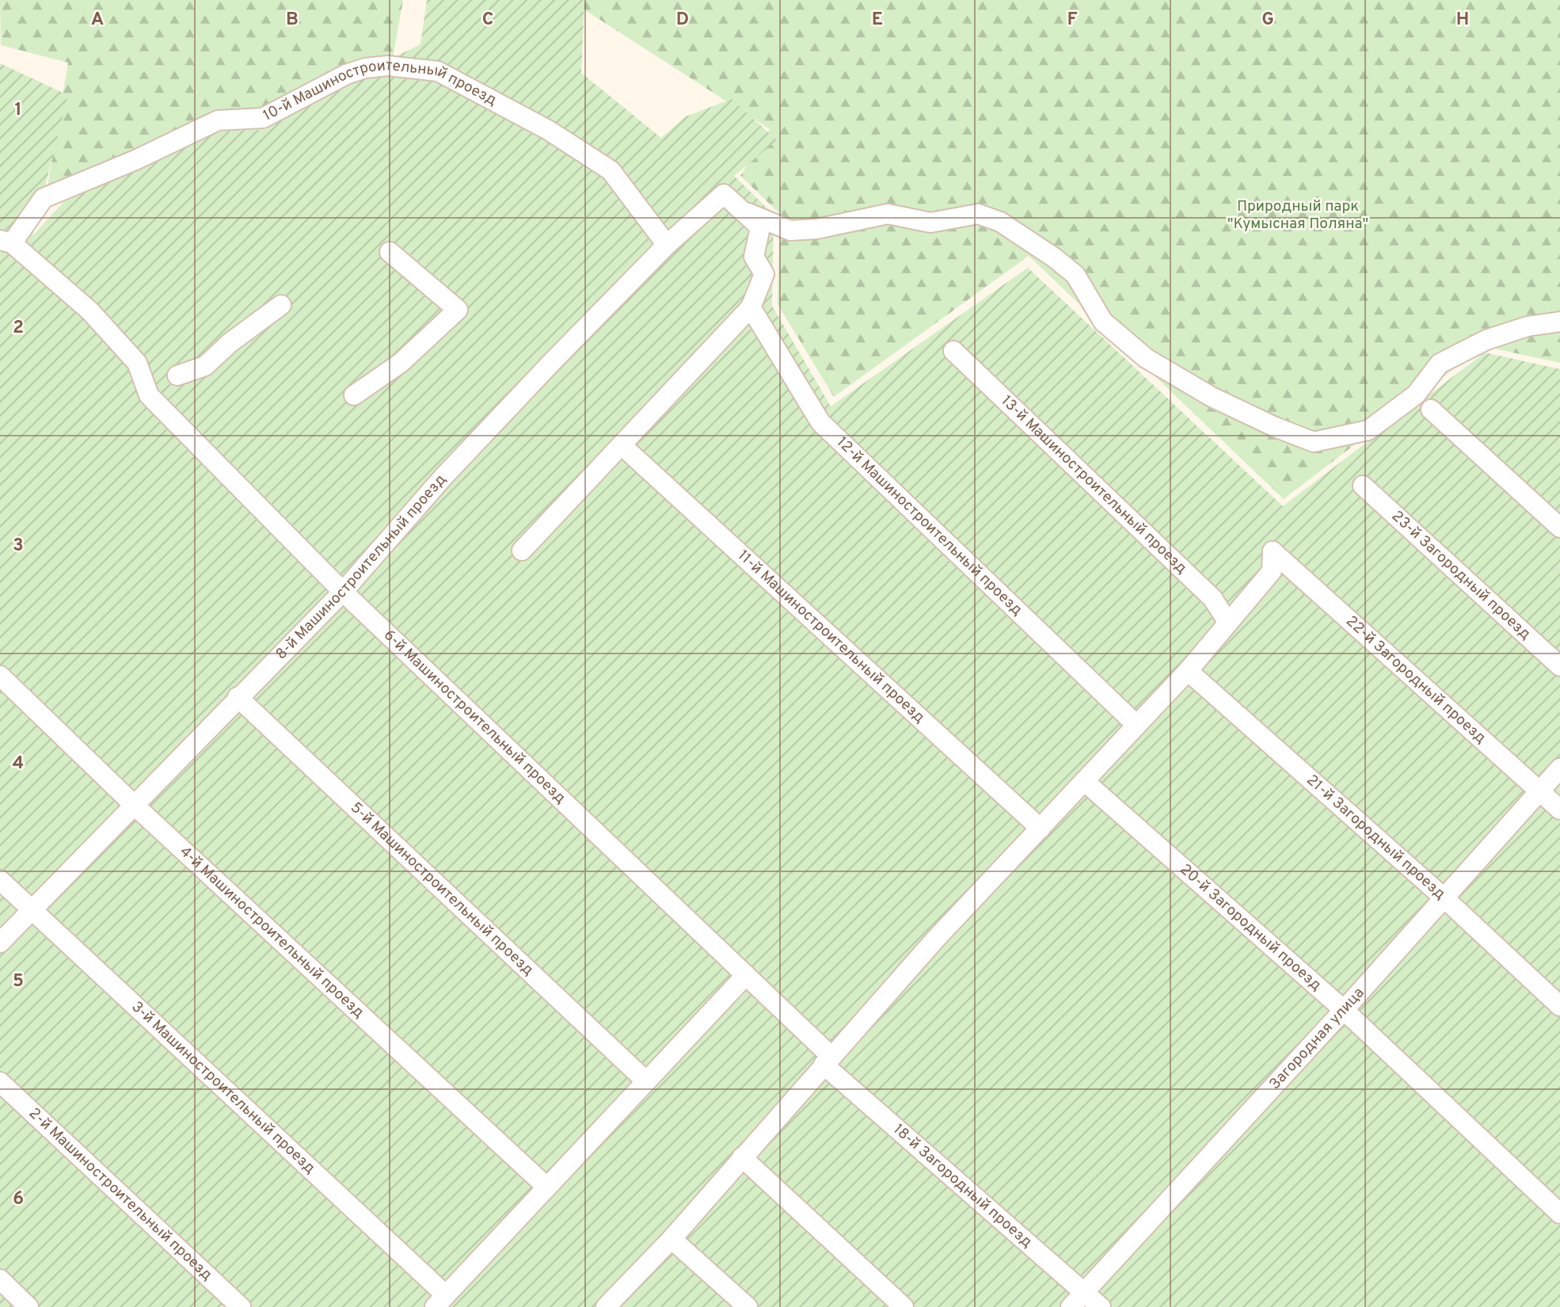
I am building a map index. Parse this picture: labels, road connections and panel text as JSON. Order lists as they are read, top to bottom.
{
  "streets": {
    "street": [
      "10-й Машиностроительный проезд",
      "13-й Машиностроительный проезд",
      "12-й Машиностроительный проезд",
      "8-й Машиностроительный проезд",
      "23-й Загородный проезд",
      "11-й Машиностроительный проезд",
      "22-й Загородный проезд",
      "6-й Машиностроительный проезд",
      "21-й Загородный проезд",
      "5-й Машиностроительный проезд",
      "20-й Загородный проезд",
      "4-й Машиностроительный проезд",
      "Загородная улица",
      "3-й Машиностроительный проезд",
      "18-й Загородный проезд",
      "2-й Машиностроительный проезд"
    ]
  },
  "crossings": [
    ["10-й Машиностроительный проезд", "8-й Машиностроительный проезд"],
    ["10-й Машиностроительный проезд", "6-й Машиностроительный проезд"],
    ["13-й Машиностроительный проезд", "22-й Загородный проезд"],
    ["8-й Машиностроительный проезд", "6-й Машиностроительный проезд"],
    ["8-й Машиностроительный проезд", "5-й Машиностроительный проезд"],
    ["8-й Машиностроительный проезд", "4-й Машиностроительный проезд"],
    ["8-й Машиностроительный проезд", "3-й Машиностроительный проезд"],
    ["22-й Загородный проезд", "Загородная улица"],
    ["6-й Машиностроительный проезд", "18-й Загородный проезд"],
    ["21-й Загородный проезд", "Загородная улица"],
    ["20-й Загородный проезд", "Загородная улица"],
    ["Загородная улица", "18-й Загородный проезд"]
  ],
  "parks": ["Природный парк \"Кумысная Поляна\""],
  "grid": {
    "columns": [
      "A",
      "B",
      "C",
      "D",
      "E",
      "F",
      "G",
      "H"
    ],
    "rows": [
      "1",
      "2",
      "3",
      "4",
      "5",
      "6"
    ]
  }
}
